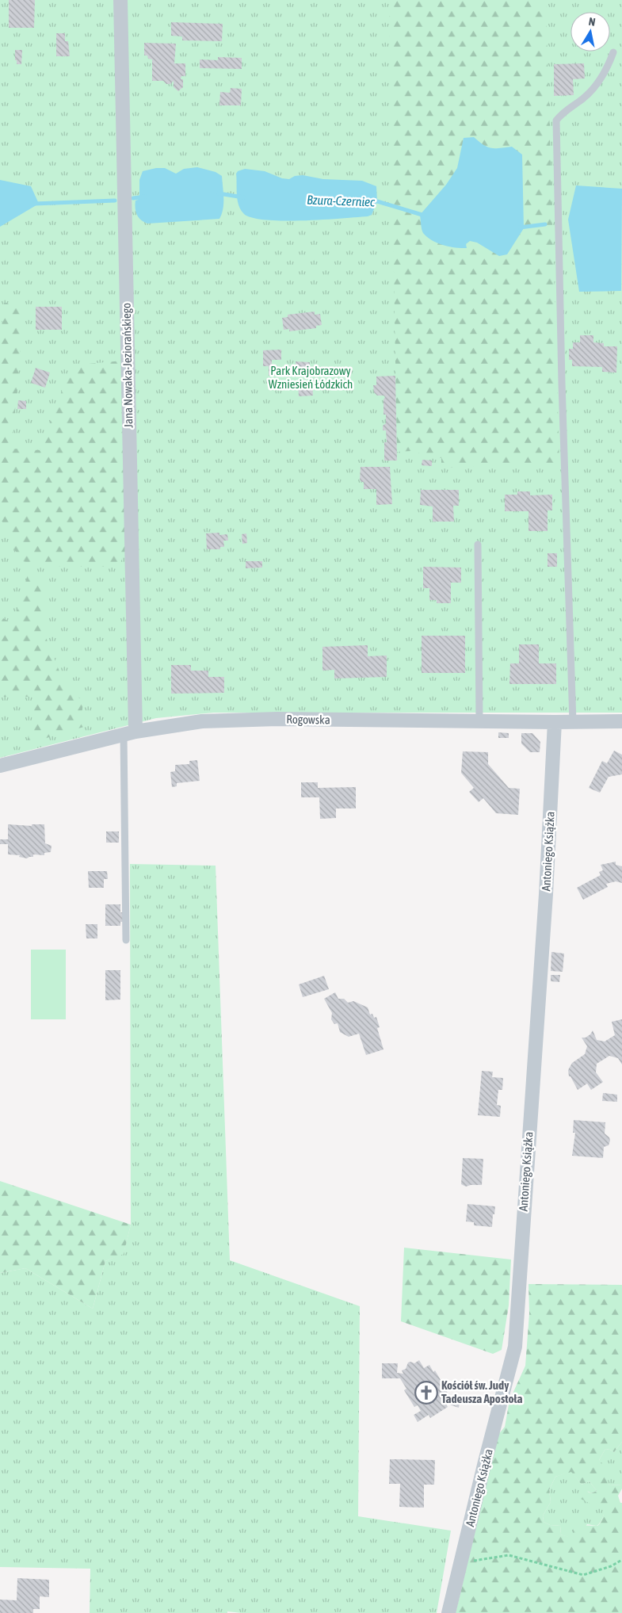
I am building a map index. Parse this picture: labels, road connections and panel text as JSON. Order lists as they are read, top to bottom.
{
  "streets": {
    "street": ["Jana Nowaka-Jeziorańskiego", "Rogowska", "Antoniego Książka"]
  },
  "crossings": [
    ["Jana Nowaka-Jeziorańskiego", "Rogowska"],
    ["Rogowska", "Antoniego Książka"]
  ],
  "water": ["Bzura-Czerniec"],
  "parks": ["Park Krajobrazowy Wzniesień Łódzkich"],
  "places": {
    "church": ["Kościół św. Judy Tadeusza Apostoła"]
  },
  "north": "top"
}
